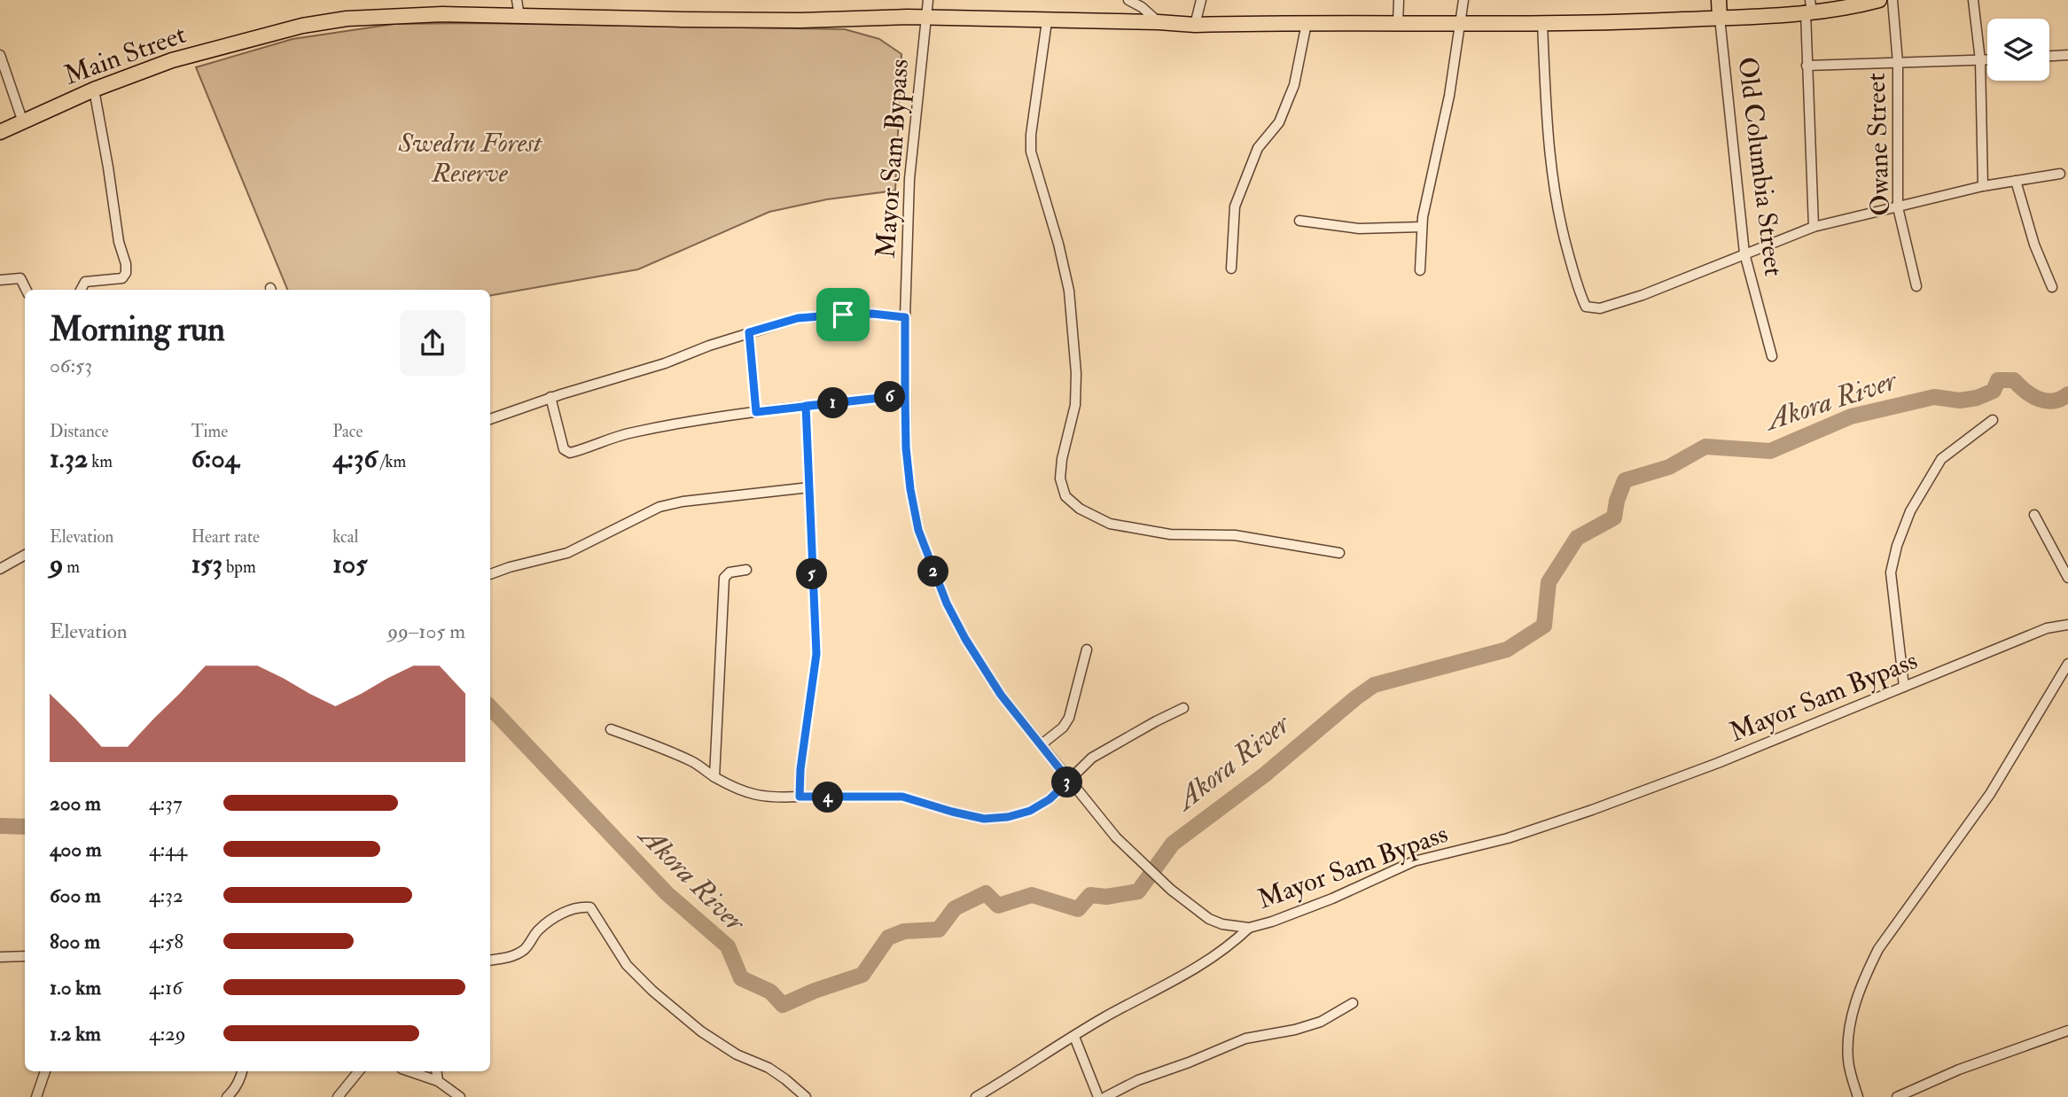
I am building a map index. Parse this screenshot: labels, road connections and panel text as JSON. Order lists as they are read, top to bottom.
{
  "streets": {
    "main road": ["Main Street"],
    "street": ["Owane Street", "Mayor Sam Bypass", "Old Columbia Street"]
  },
  "crossings": [
    ["Main Street", "Mayor Sam Bypass"],
    ["Main Street", "Old Columbia Street"]
  ],
  "water": ["Akora River"],
  "parks": ["Swedru Forest Reserve"],
  "page": {
    "heading": ["Morning run", "06:53"],
    "pins": [
      "6",
      "1",
      "2",
      "5",
      "3",
      "4"
    ],
    "stats": [
      ["Distance", "1.32 km"],
      ["Time", "6:04"],
      ["Pace", "4:36 /km"],
      ["Elevation", "9 m"],
      ["Heart rate", "153 bpm"],
      ["kcal", "105"]
    ],
    "chart": ["Elevation", "99–105 m"],
    "list": [
      {
        "name": "200 m",
        "note": "4:37"
      },
      {
        "name": "400 m",
        "note": "4:44"
      },
      {
        "name": "600 m",
        "note": "4:32"
      },
      {
        "name": "800 m",
        "note": "4:58"
      },
      {
        "name": "1.0 km",
        "note": "4:16"
      },
      {
        "name": "1.2 km",
        "note": "4:29"
      }
    ]
  }
}
